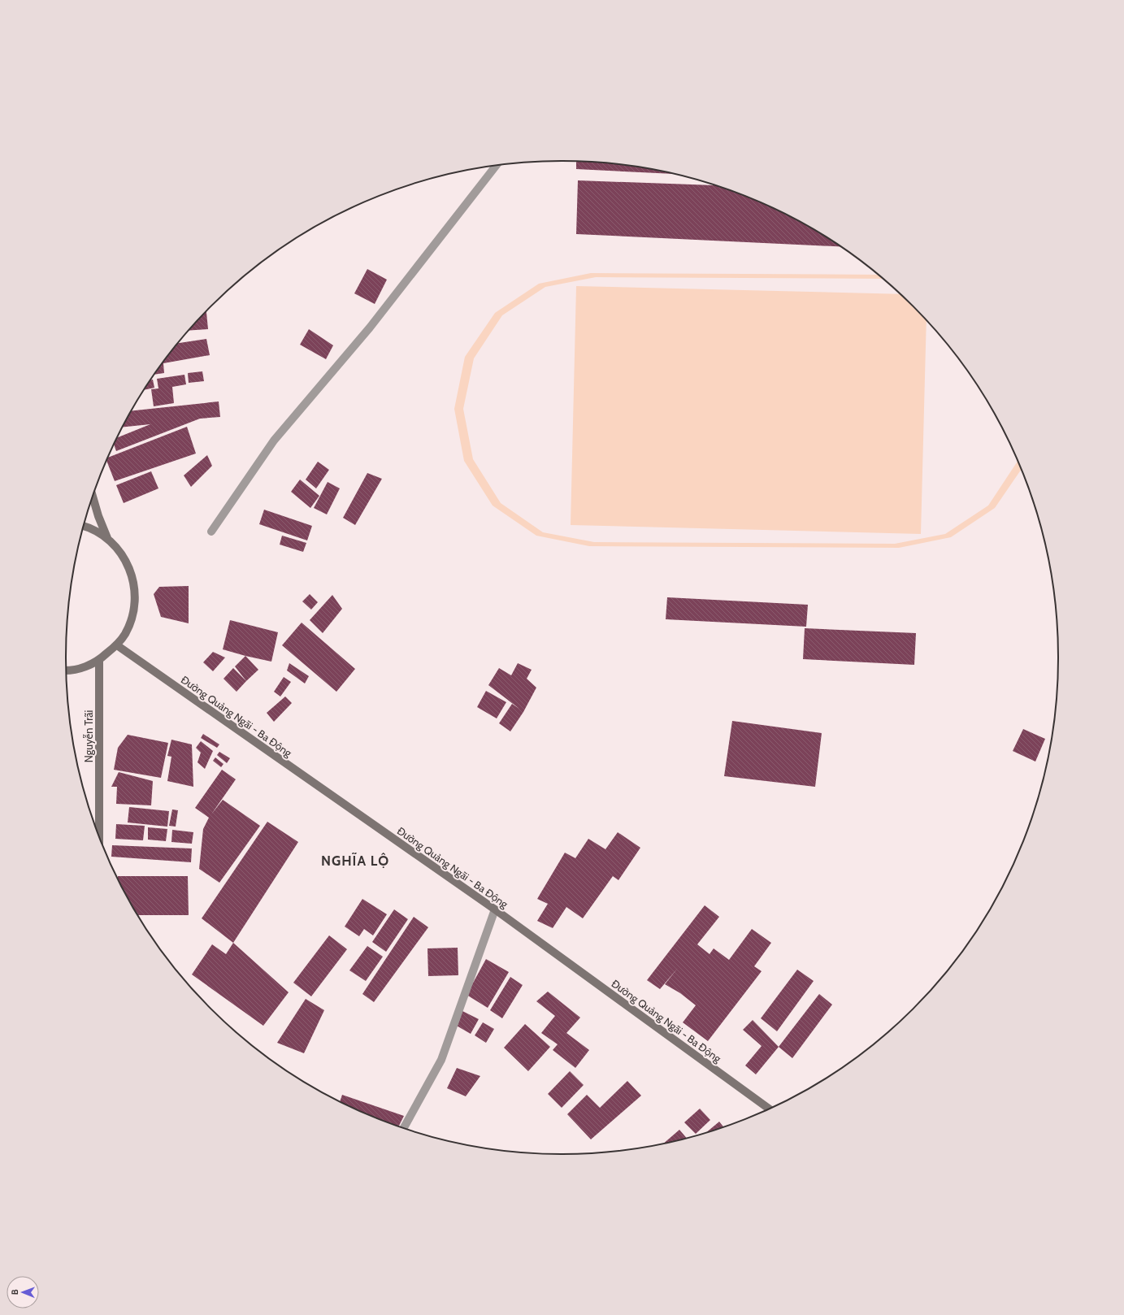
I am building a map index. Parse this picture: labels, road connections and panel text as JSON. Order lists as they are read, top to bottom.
{
  "streets": {
    "main road": ["Đường Quảng Ngãi - Ba Động", "Nguyễn Trãi"]
  },
  "districts": ["NGHĨA LỘ"],
  "north": "left"
}
